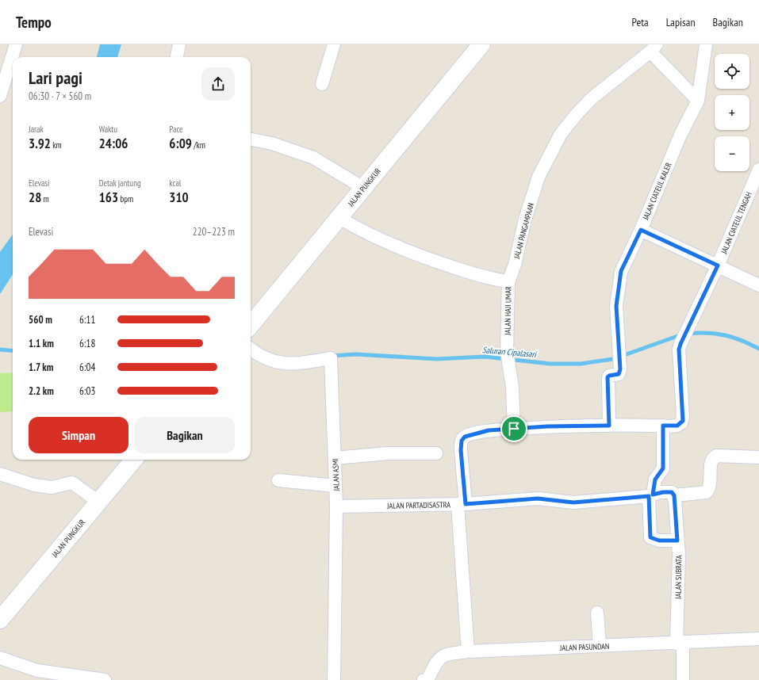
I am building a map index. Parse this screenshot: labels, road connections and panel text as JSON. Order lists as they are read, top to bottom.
{
  "streets": {
    "main road": ["JALAN PUNGKUR"],
    "street": [
      "JALAN CIATEUL KALER",
      "JALAN CIATEUL TENGAH",
      "JALAN PANGAMPAAN",
      "JALAN HAJI UMAR",
      "JALAN ASMI",
      "JALAN PARTADISASTRA",
      "JALAN SUBRATA",
      "JALAN PASUNDAN"
    ]
  },
  "crossings": [
    ["JALAN PANGAMPAAN", "JALAN HAJI UMAR"],
    ["JALAN ASMI", "JALAN PARTADISASTRA"],
    ["JALAN PARTADISASTRA", "JALAN SUBRATA"],
    ["JALAN SUBRATA", "JALAN PASUNDAN"]
  ],
  "water": ["Saluran Cipalasari"],
  "page": {
    "header": "Tempo",
    "nav": ["Peta", "Lapisan", "Bagikan"],
    "map_buttons": ["+", "−"],
    "heading": ["Lari pagi", "06:30 · 7 × 560 m"],
    "stats": [
      ["Jarak", "3.92 km"],
      ["Waktu", "24:06"],
      ["Pace", "6:09 /km"],
      ["Elevasi", "28 m"],
      ["Detak jantung", "163 bpm"],
      ["kcal", "310"]
    ],
    "chart": ["Elevasi", "220–223 m"],
    "list": [
      {
        "name": "560 m",
        "note": "6:11"
      },
      {
        "name": "1.1 km",
        "note": "6:18"
      },
      {
        "name": "1.7 km",
        "note": "6:04"
      },
      {
        "name": "2.2 km",
        "note": "6:03"
      }
    ],
    "buttons": ["Simpan", "Bagikan"]
  }
}
